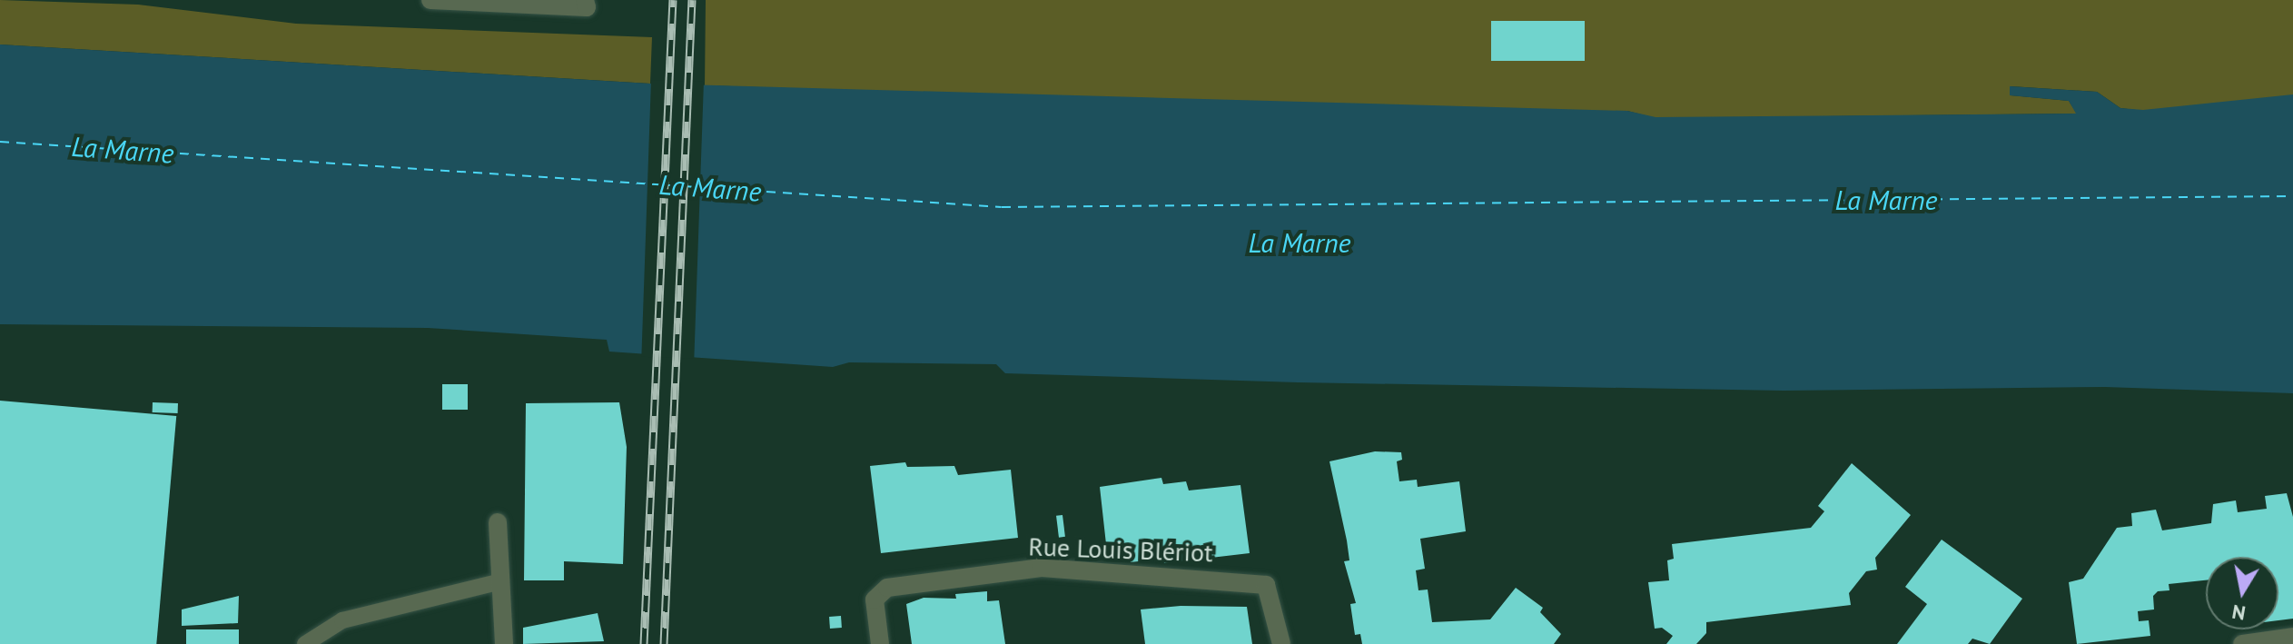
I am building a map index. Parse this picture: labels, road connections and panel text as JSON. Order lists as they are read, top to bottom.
{
  "streets": {
    "street": ["Rue Louis Blériot"]
  },
  "water": ["La Marne"],
  "north": "bottom"
}
